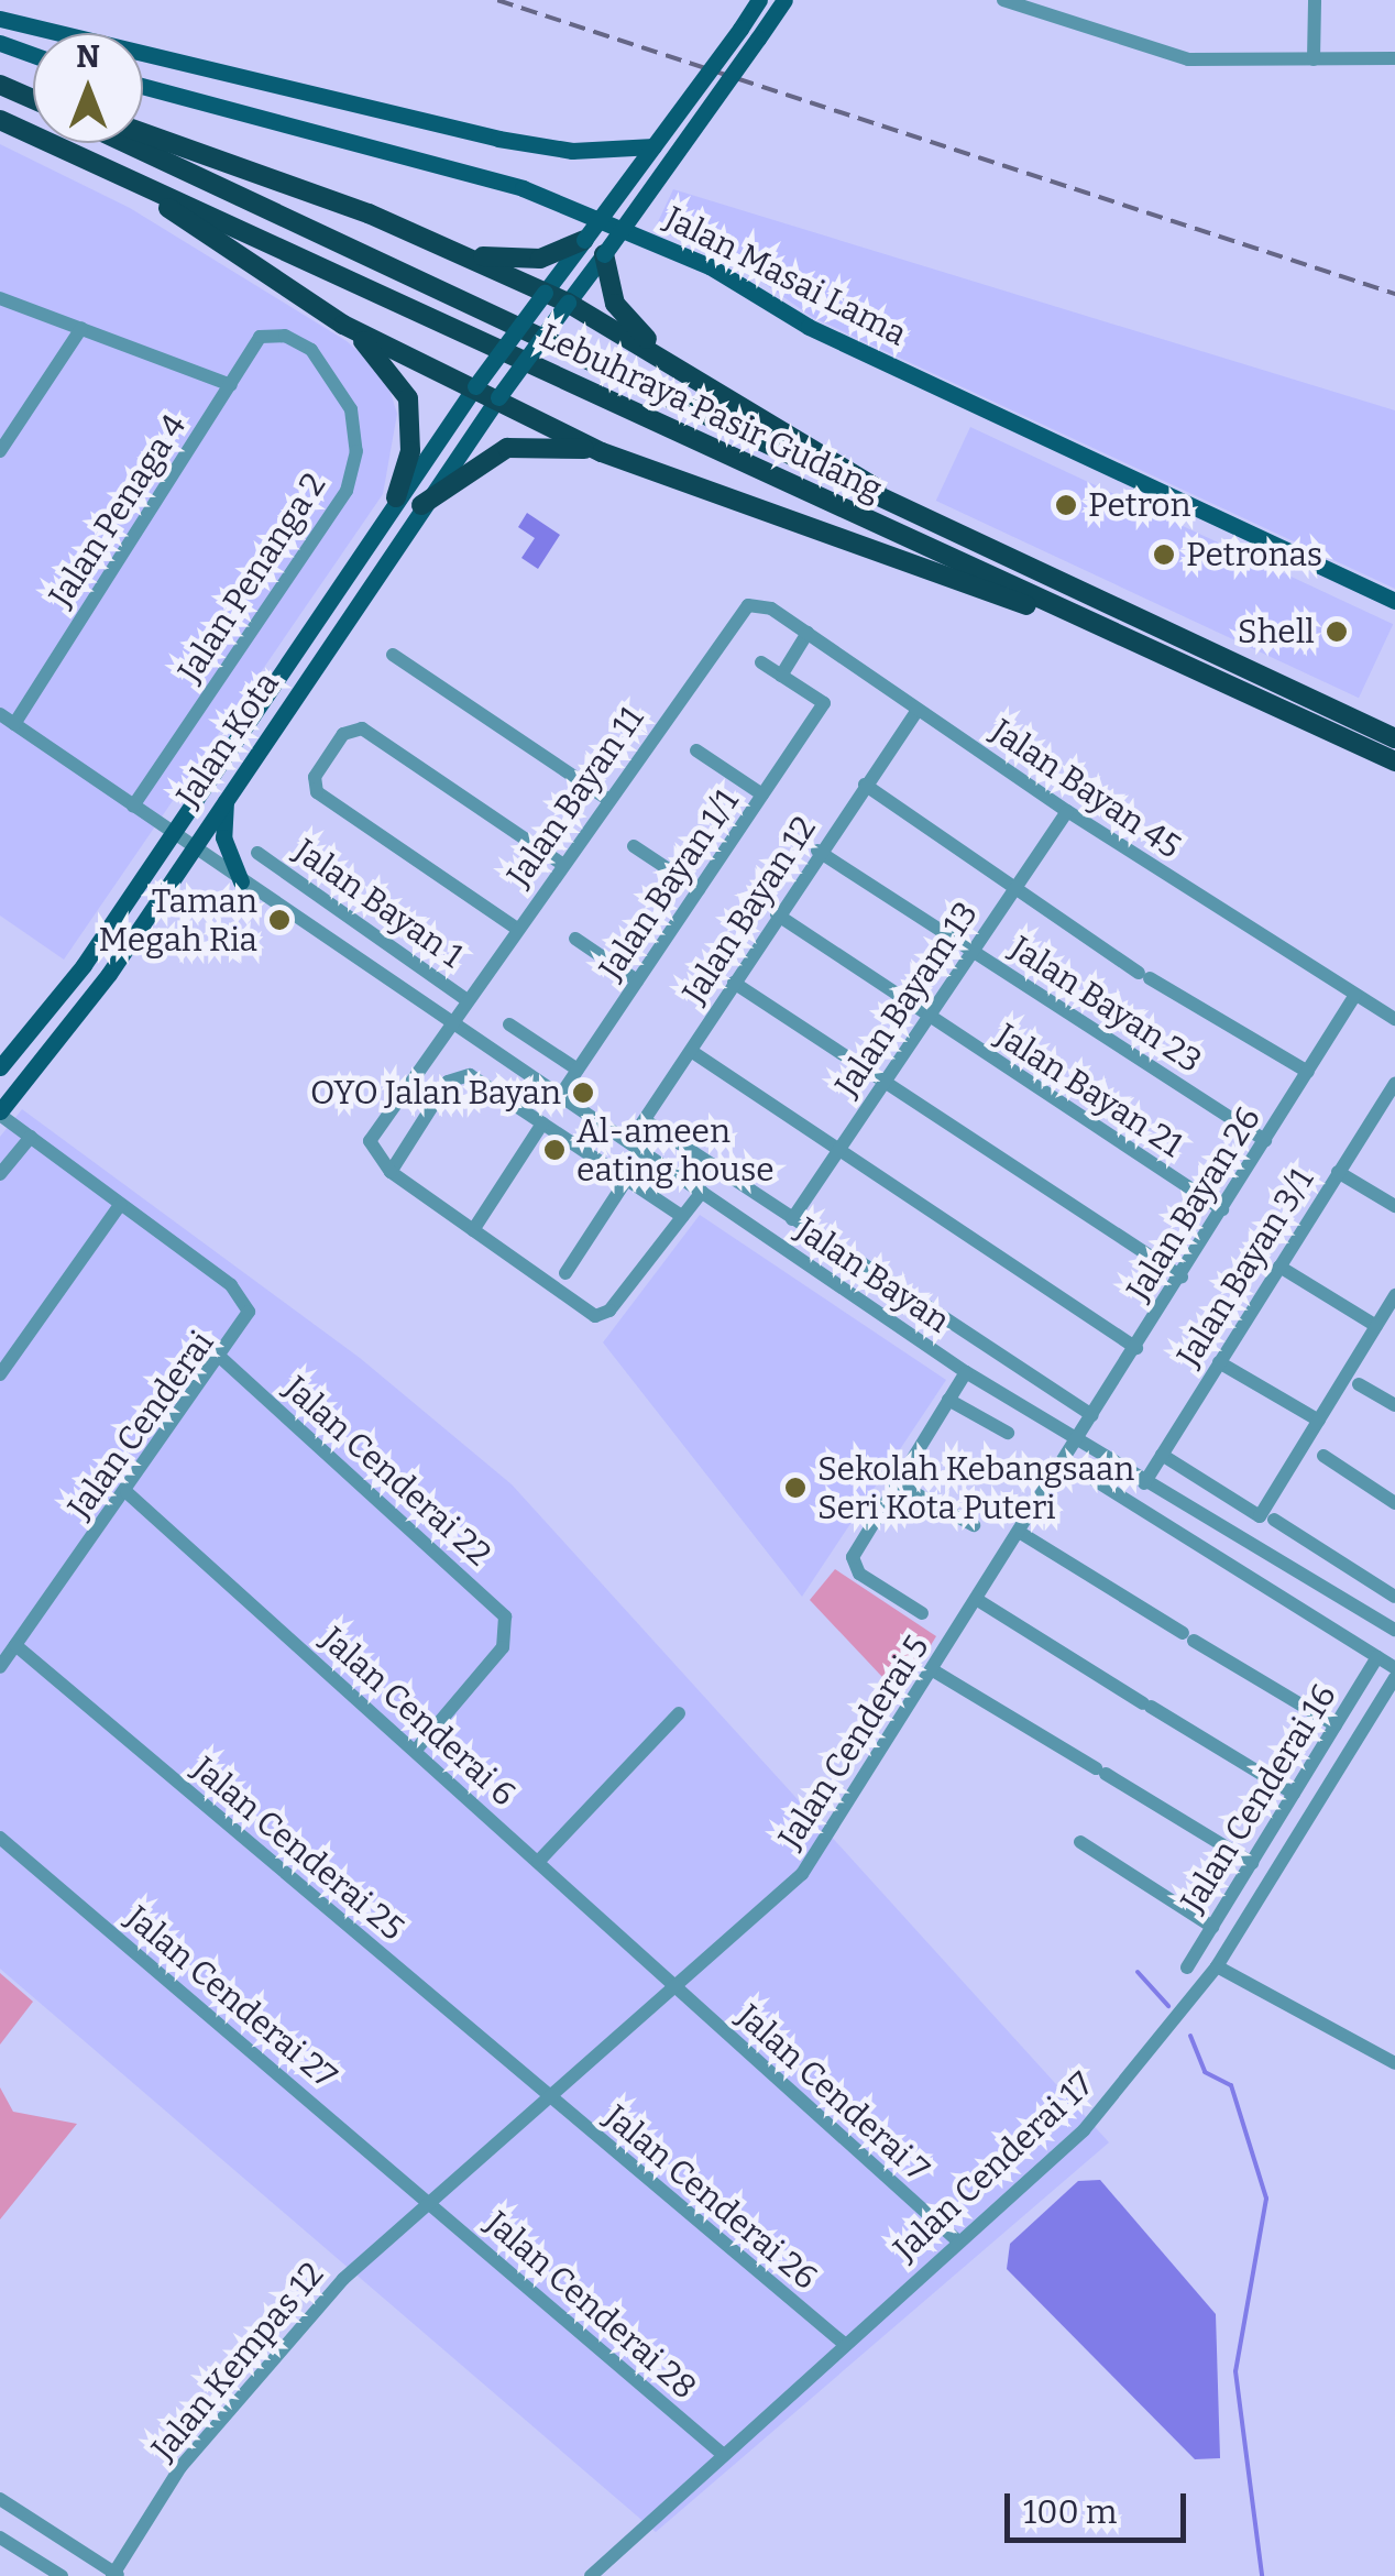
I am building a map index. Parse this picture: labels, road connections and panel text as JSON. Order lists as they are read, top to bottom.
{
  "streets": {
    "highway": ["Lebuhraya Pasir Gudang"],
    "main road": ["Jalan Masai Lama", "Jalan Kota"],
    "street": [
      "Jalan Penaga 4",
      "Jalan Penanga 2",
      "Jalan Bayan 45",
      "Jalan Bayan 11",
      "Jalan Bayan 1/1",
      "Jalan Bayan 1",
      "Jalan Bayan 12",
      "Jalan Bayam 13",
      "Jalan Bayan 23",
      "Jalan Bayan 21",
      "Jalan Bayan 26",
      "Jalan Bayan 3/1",
      "Jalan Bayan",
      "Jalan Cenderai",
      "Jalan Cenderai 22",
      "Jalan Cenderai 6",
      "Jalan Cenderai 5",
      "Jalan Cenderai 16",
      "Jalan Cenderai 25",
      "Jalan Cenderai 27",
      "Jalan Cenderai 7",
      "Jalan Cenderai 17",
      "Jalan Cenderai 26",
      "Jalan Cenderai 28",
      "Jalan Kempas 12"
    ]
  },
  "crossings": [
    ["Jalan Penaga 4", "Jalan Penanga 2"],
    ["Jalan Penaga 4", "Jalan Bayan"],
    ["Jalan Penanga 2", "Jalan Bayan"],
    ["Jalan Kota", "Jalan Bayan"],
    ["Jalan Kota", "Jalan Cenderai"],
    ["Jalan Bayan 45", "Jalan Bayan 11"],
    ["Jalan Bayan 45", "Jalan Bayan 12"],
    ["Jalan Bayan 45", "Jalan Bayam 13"],
    ["Jalan Bayan 45", "Jalan Bayan 26"],
    ["Jalan Bayan 11", "Jalan Bayan 1"],
    ["Jalan Bayan 11", "Jalan Bayan"],
    ["Jalan Bayan 1/1", "Jalan Bayan"],
    ["Jalan Bayan 12", "Jalan Bayan 23"],
    ["Jalan Bayan 12", "Jalan Bayan 21"],
    ["Jalan Bayan 12", "Jalan Bayan"],
    ["Jalan Bayam 13", "Jalan Bayan 23"],
    ["Jalan Bayam 13", "Jalan Bayan 21"],
    ["Jalan Bayan 23", "Jalan Bayan 26"],
    ["Jalan Bayan 21", "Jalan Bayan 26"],
    ["Jalan Bayan 26", "Jalan Bayan"],
    ["Jalan Bayan 26", "Jalan Cenderai 5"],
    ["Jalan Bayan 3/1", "Jalan Bayan"],
    ["Jalan Bayan", "Jalan Cenderai 5"],
    ["Jalan Cenderai", "Jalan Cenderai 22"],
    ["Jalan Cenderai", "Jalan Cenderai 6"],
    ["Jalan Cenderai", "Jalan Cenderai 25"],
    ["Jalan Cenderai 22", "Jalan Cenderai 6"],
    ["Jalan Cenderai 6", "Jalan Cenderai 5"],
    ["Jalan Cenderai 6", "Jalan Cenderai 7"],
    ["Jalan Cenderai 5", "Jalan Cenderai 25"],
    ["Jalan Cenderai 5", "Jalan Cenderai 27"],
    ["Jalan Cenderai 5", "Jalan Cenderai 7"],
    ["Jalan Cenderai 5", "Jalan Cenderai 26"],
    ["Jalan Cenderai 5", "Jalan Cenderai 28"],
    ["Jalan Cenderai 5", "Jalan Kempas 12"],
    ["Jalan Cenderai 25", "Jalan Cenderai 26"],
    ["Jalan Cenderai 27", "Jalan Cenderai 28"],
    ["Jalan Cenderai 27", "Jalan Kempas 12"],
    ["Jalan Cenderai 7", "Jalan Cenderai 17"],
    ["Jalan Cenderai 17", "Jalan Cenderai 26"],
    ["Jalan Cenderai 17", "Jalan Cenderai 28"],
    ["Jalan Cenderai 28", "Jalan Kempas 12"]
  ],
  "places": [
    "Petron",
    "Petronas",
    "Shell",
    "Taman Megah Ria",
    "OYO Jalan Bayan",
    "Al-ameen eating house",
    "Sekolah Kebangsaan Seri Kota Puteri"
  ],
  "scale_bar": "100 m",
  "north": "top"
}
